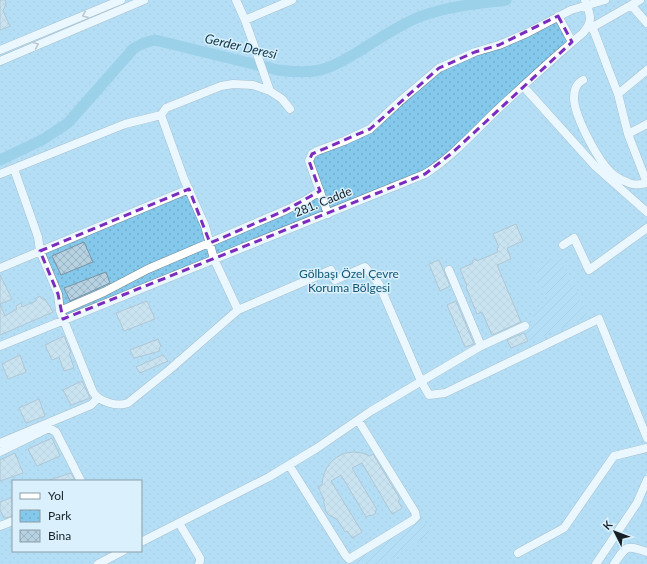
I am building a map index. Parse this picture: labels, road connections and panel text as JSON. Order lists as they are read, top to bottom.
{
  "streets": {
    "street": ["281. Cadde"]
  },
  "water": ["Gerder Deresi"],
  "parks": ["Gölbaşı Özel Çevre Koruma Bölgesi"],
  "legend": ["Yol", "Park", "Bina"],
  "north": "top left"
}
